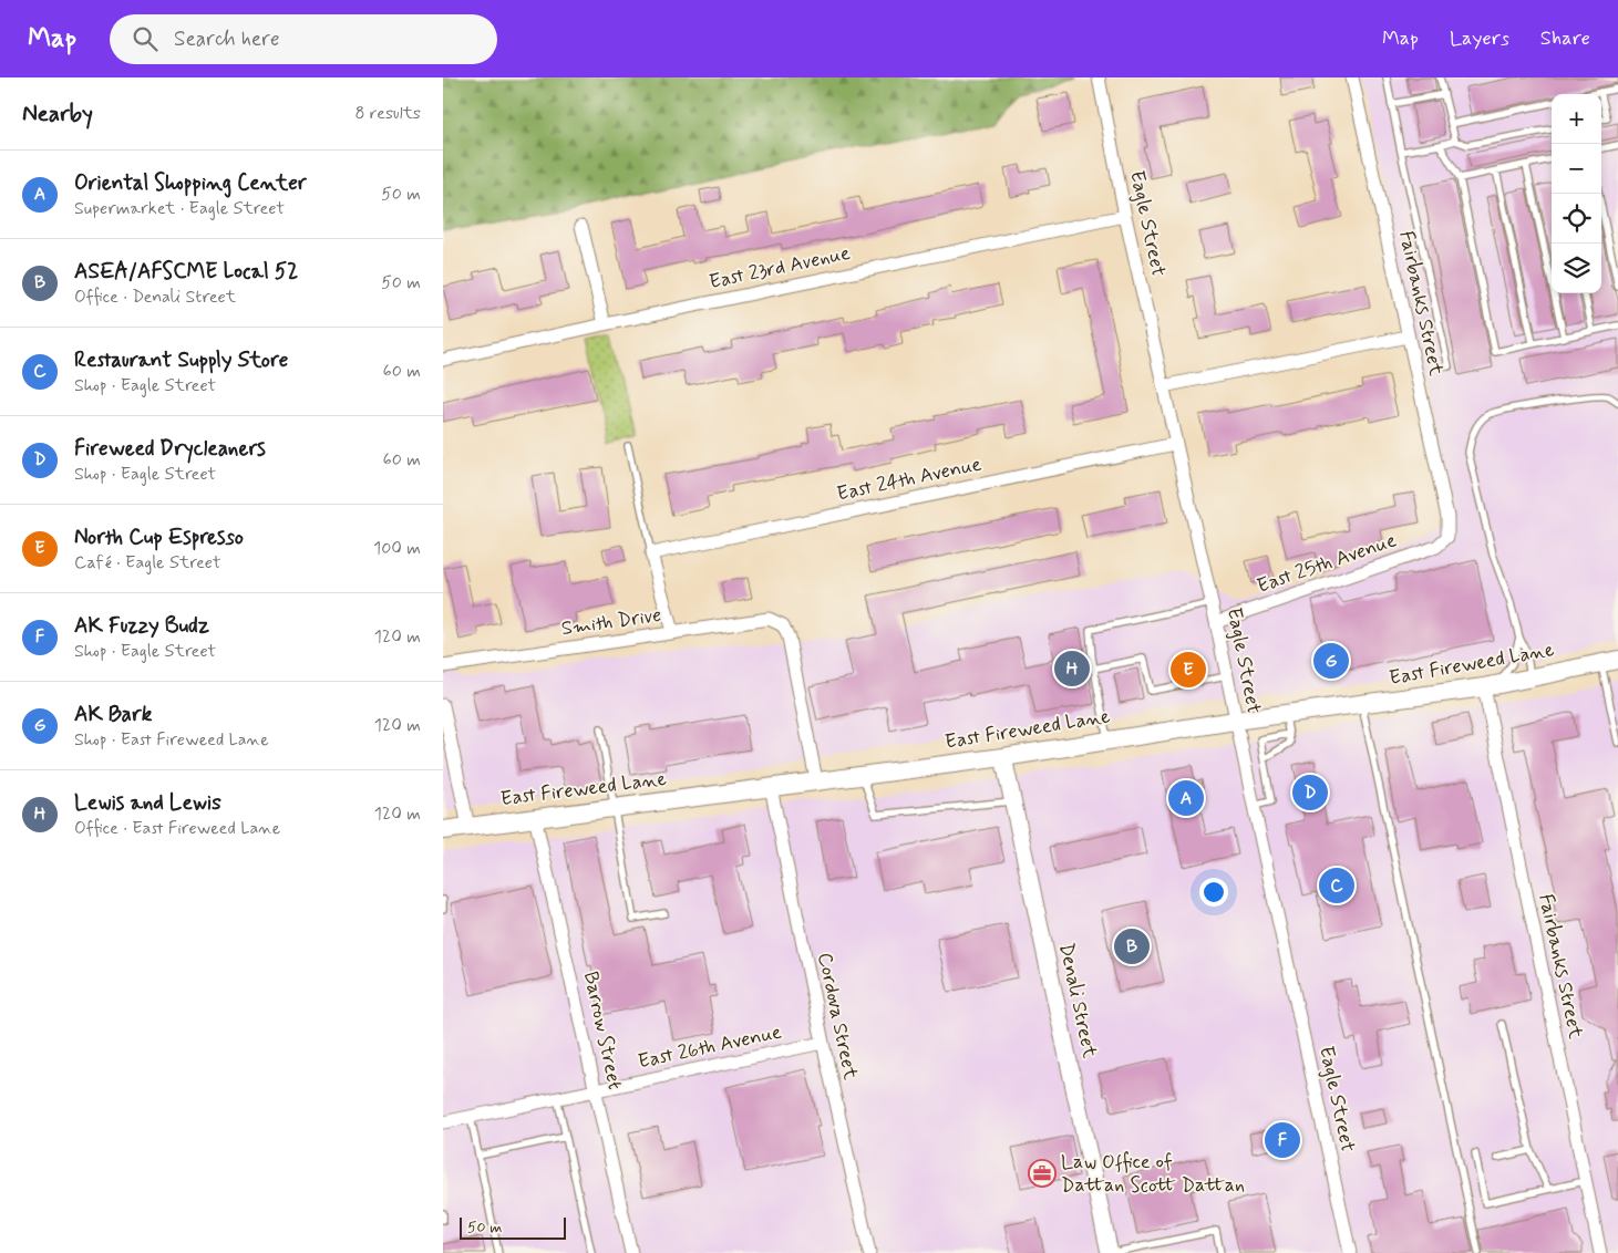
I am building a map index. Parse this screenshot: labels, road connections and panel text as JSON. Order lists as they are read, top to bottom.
{
  "streets": {
    "main road": ["East Fireweed Lane"],
    "street": [
      "Eagle Street",
      "East 23rd Avenue",
      "Fairbanks Street",
      "East 24th Avenue",
      "East 25th Avenue",
      "Smith Drive",
      "Denali Street",
      "Cordova Street",
      "Barrow Street",
      "East 26th Avenue"
    ]
  },
  "crossings": [
    ["Eagle Street", "East 23rd Avenue"],
    ["Eagle Street", "East 24th Avenue"],
    ["Eagle Street", "East 25th Avenue"],
    ["Eagle Street", "East Fireweed Lane"],
    ["Fairbanks Street", "East 25th Avenue"],
    ["Fairbanks Street", "East Fireweed Lane"],
    ["Smith Drive", "East Fireweed Lane"],
    ["East Fireweed Lane", "Denali Street"],
    ["East Fireweed Lane", "Cordova Street"],
    ["East Fireweed Lane", "Barrow Street"],
    ["Cordova Street", "East 26th Avenue"],
    ["Barrow Street", "East 26th Avenue"]
  ],
  "places": {
    "office": ["Law Office of Dattan Scott Dattan"]
  },
  "scale_bar": "50 m",
  "page": {
    "header": "Map",
    "search": "Search here",
    "nav": ["Map", "Layers", "Share"],
    "heading": ["Nearby", "8 results"],
    "map_buttons": ["+", "−"],
    "list": [
      {
        "mark": "A",
        "name": "Oriental Shopping Center",
        "note": "Supermarket · Eagle Street",
        "value": "50 m"
      },
      {
        "mark": "B",
        "name": "ASEA/AFSCME Local 52",
        "note": "Office · Denali Street",
        "value": "50 m"
      },
      {
        "mark": "C",
        "name": "Restaurant Supply Store",
        "note": "Shop · Eagle Street",
        "value": "60 m"
      },
      {
        "mark": "D",
        "name": "Fireweed Drycleaners",
        "note": "Shop · Eagle Street",
        "value": "60 m"
      },
      {
        "mark": "E",
        "name": "North Cup Espresso",
        "note": "Café · Eagle Street",
        "value": "100 m"
      },
      {
        "mark": "F",
        "name": "AK Fuzzy Budz",
        "note": "Shop · Eagle Street",
        "value": "120 m"
      },
      {
        "mark": "G",
        "name": "AK Bark",
        "note": "Shop · East Fireweed Lane",
        "value": "120 m"
      },
      {
        "mark": "H",
        "name": "Lewis and Lewis",
        "note": "Office · East Fireweed Lane",
        "value": "120 m"
      }
    ],
    "pins": [
      "G",
      "H",
      "E",
      "D",
      "A",
      "C",
      "B",
      "F"
    ],
    "scale": "50 m"
  }
}
